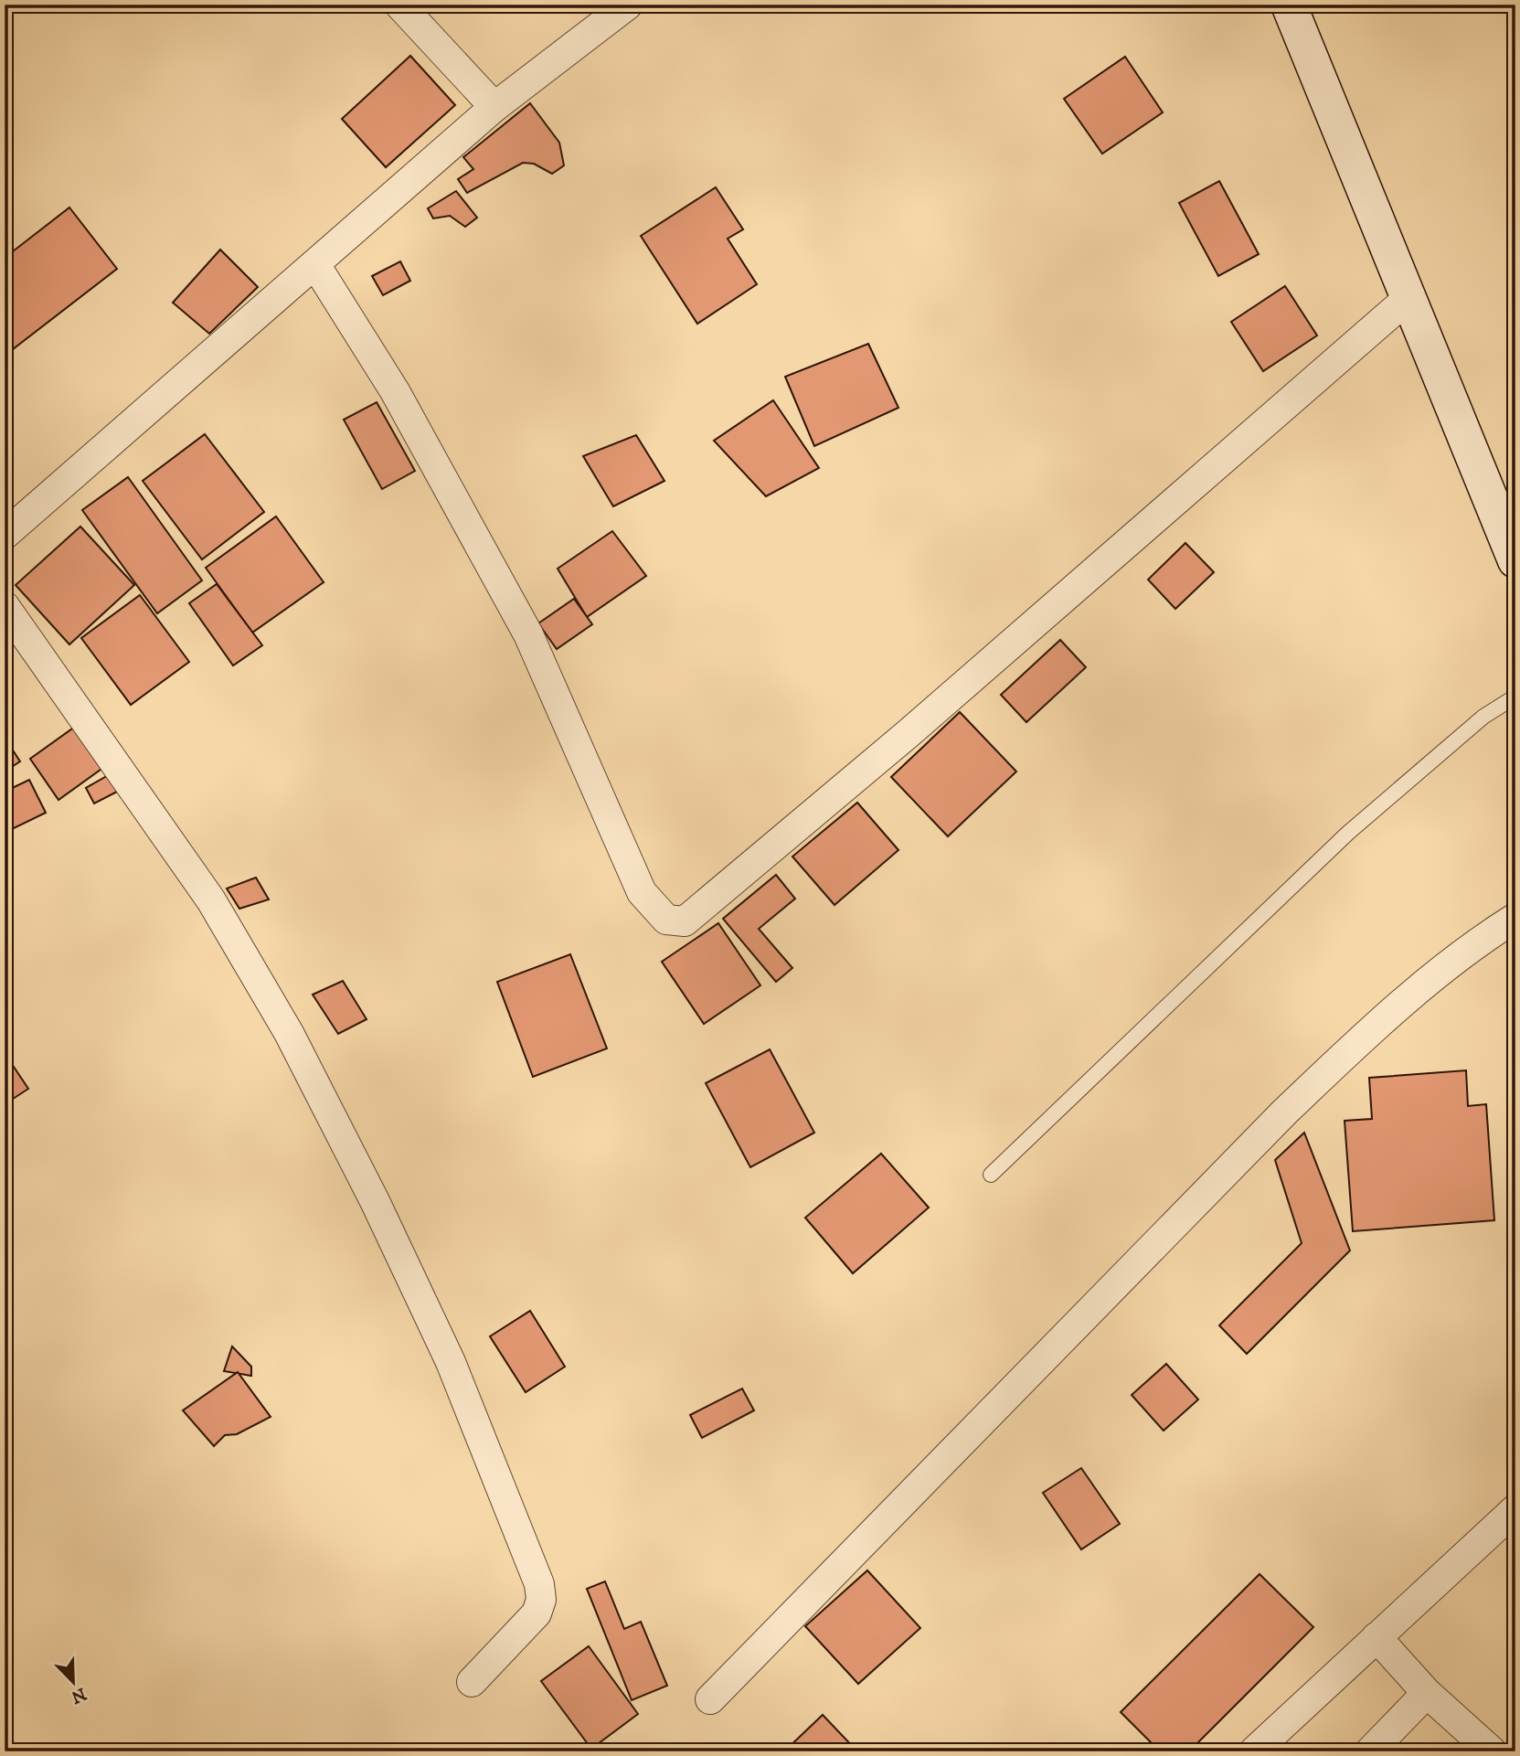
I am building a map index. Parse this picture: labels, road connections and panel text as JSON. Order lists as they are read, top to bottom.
{
  "north": "bottom right"
}
